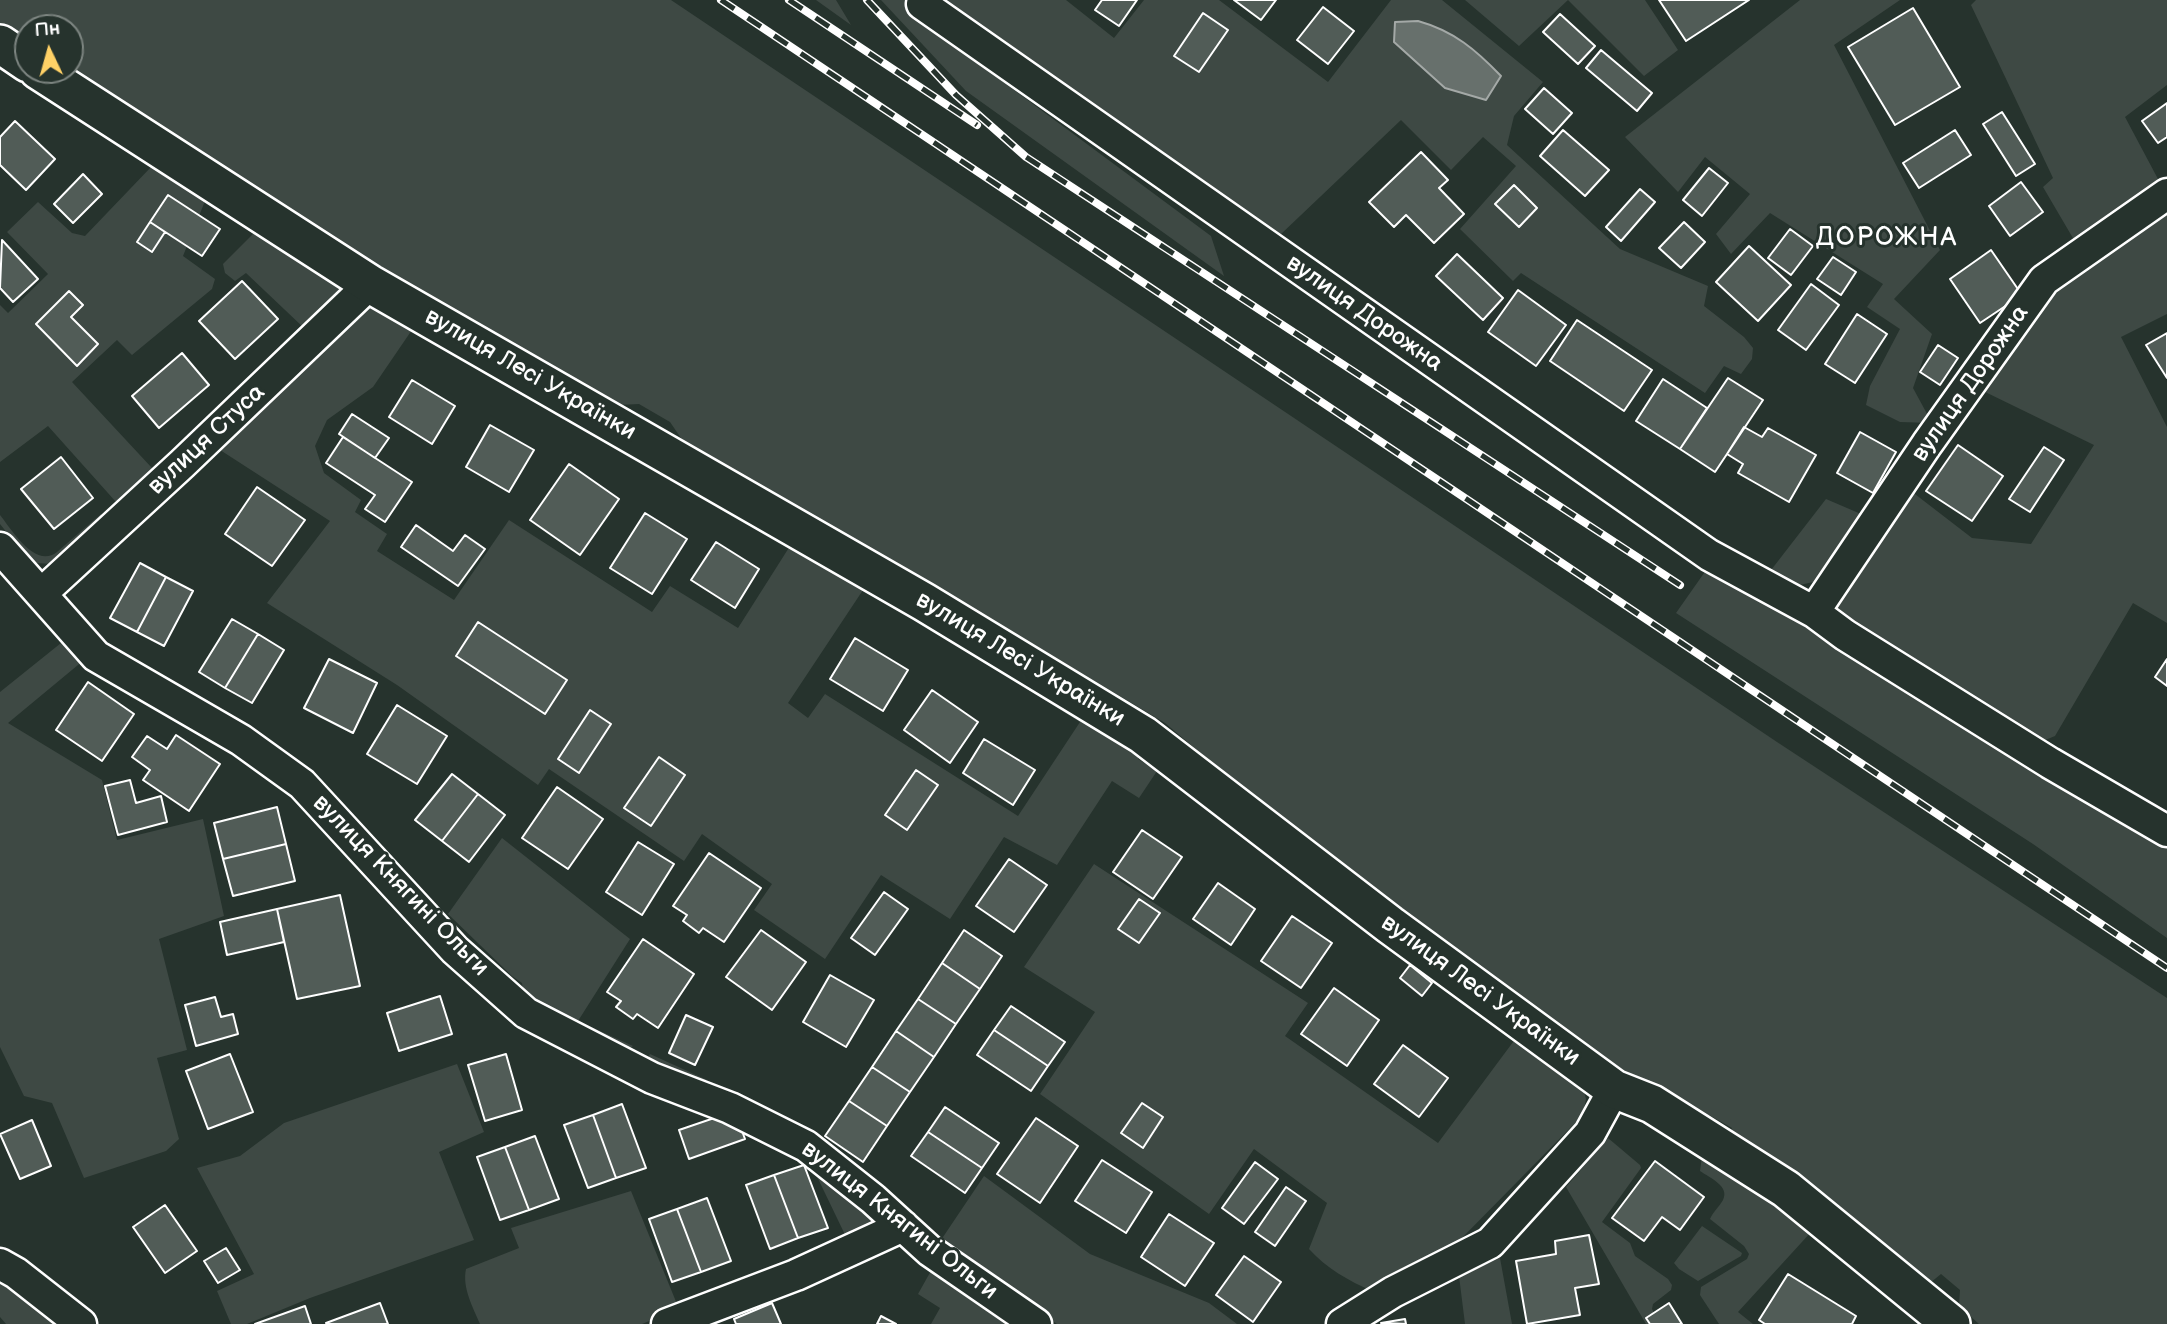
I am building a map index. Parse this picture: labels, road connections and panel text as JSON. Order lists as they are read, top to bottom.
{
  "streets": {
    "street": [
      "вулиця Дорожна",
      "вулиця Лесі Українки",
      "вулиця Стуса",
      "вулиця Княгині Ольги"
    ]
  },
  "crossings": [
    ["вулиця Лесі Українки", "вулиця Стуса"],
    ["вулиця Стуса", "вулиця Княгині Ольги"]
  ],
  "districts": ["ДОРОЖНА"],
  "north": "top"
}
